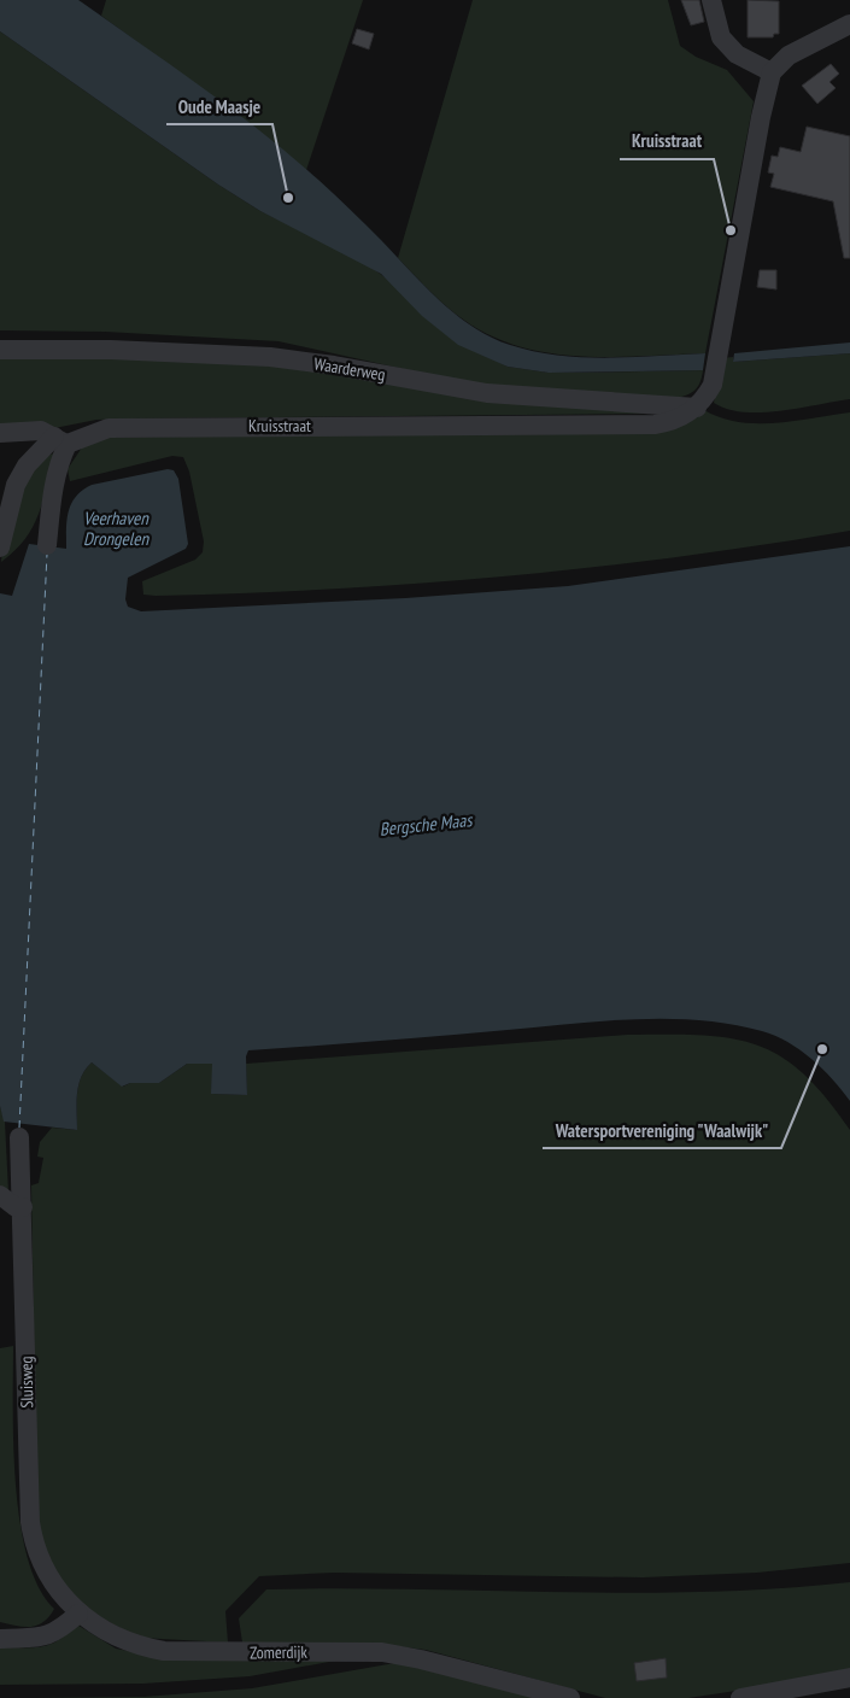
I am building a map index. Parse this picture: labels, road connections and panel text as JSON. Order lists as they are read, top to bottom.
{
  "streets": {
    "street": [
      "Waarderweg",
      "Kruisstraat",
      "Sluisweg",
      "Zomerdijk"
    ]
  },
  "crossings": [
    ["Waarderweg", "Kruisstraat"],
    ["Sluisweg", "Zomerdijk"]
  ],
  "water": ["Veerhaven Drongelen", "Bergsche Maas"],
  "places": ["Oude Maasje", "Kruisstraat", "Watersportvereniging \"Waalwijk\""]
}
